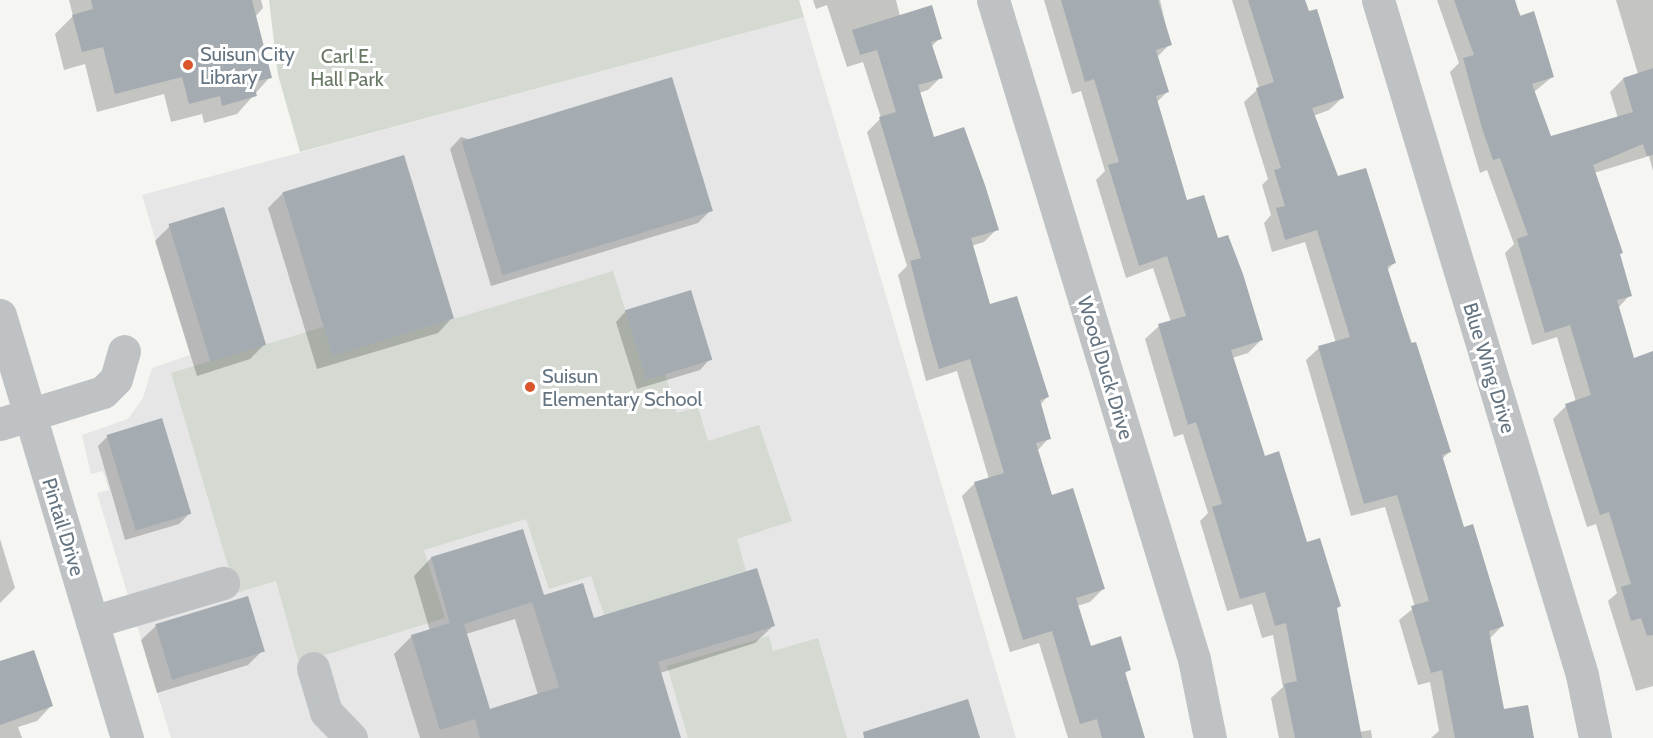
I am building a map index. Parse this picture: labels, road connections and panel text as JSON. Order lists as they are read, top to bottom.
{
  "streets": {
    "street": ["Wood Duck Drive", "Blue Wing Drive", "Pintail Drive"]
  },
  "parks": ["Carl E. Hall Park"],
  "places": ["Suisun City Library", "Suisun Elementary School"]
}
